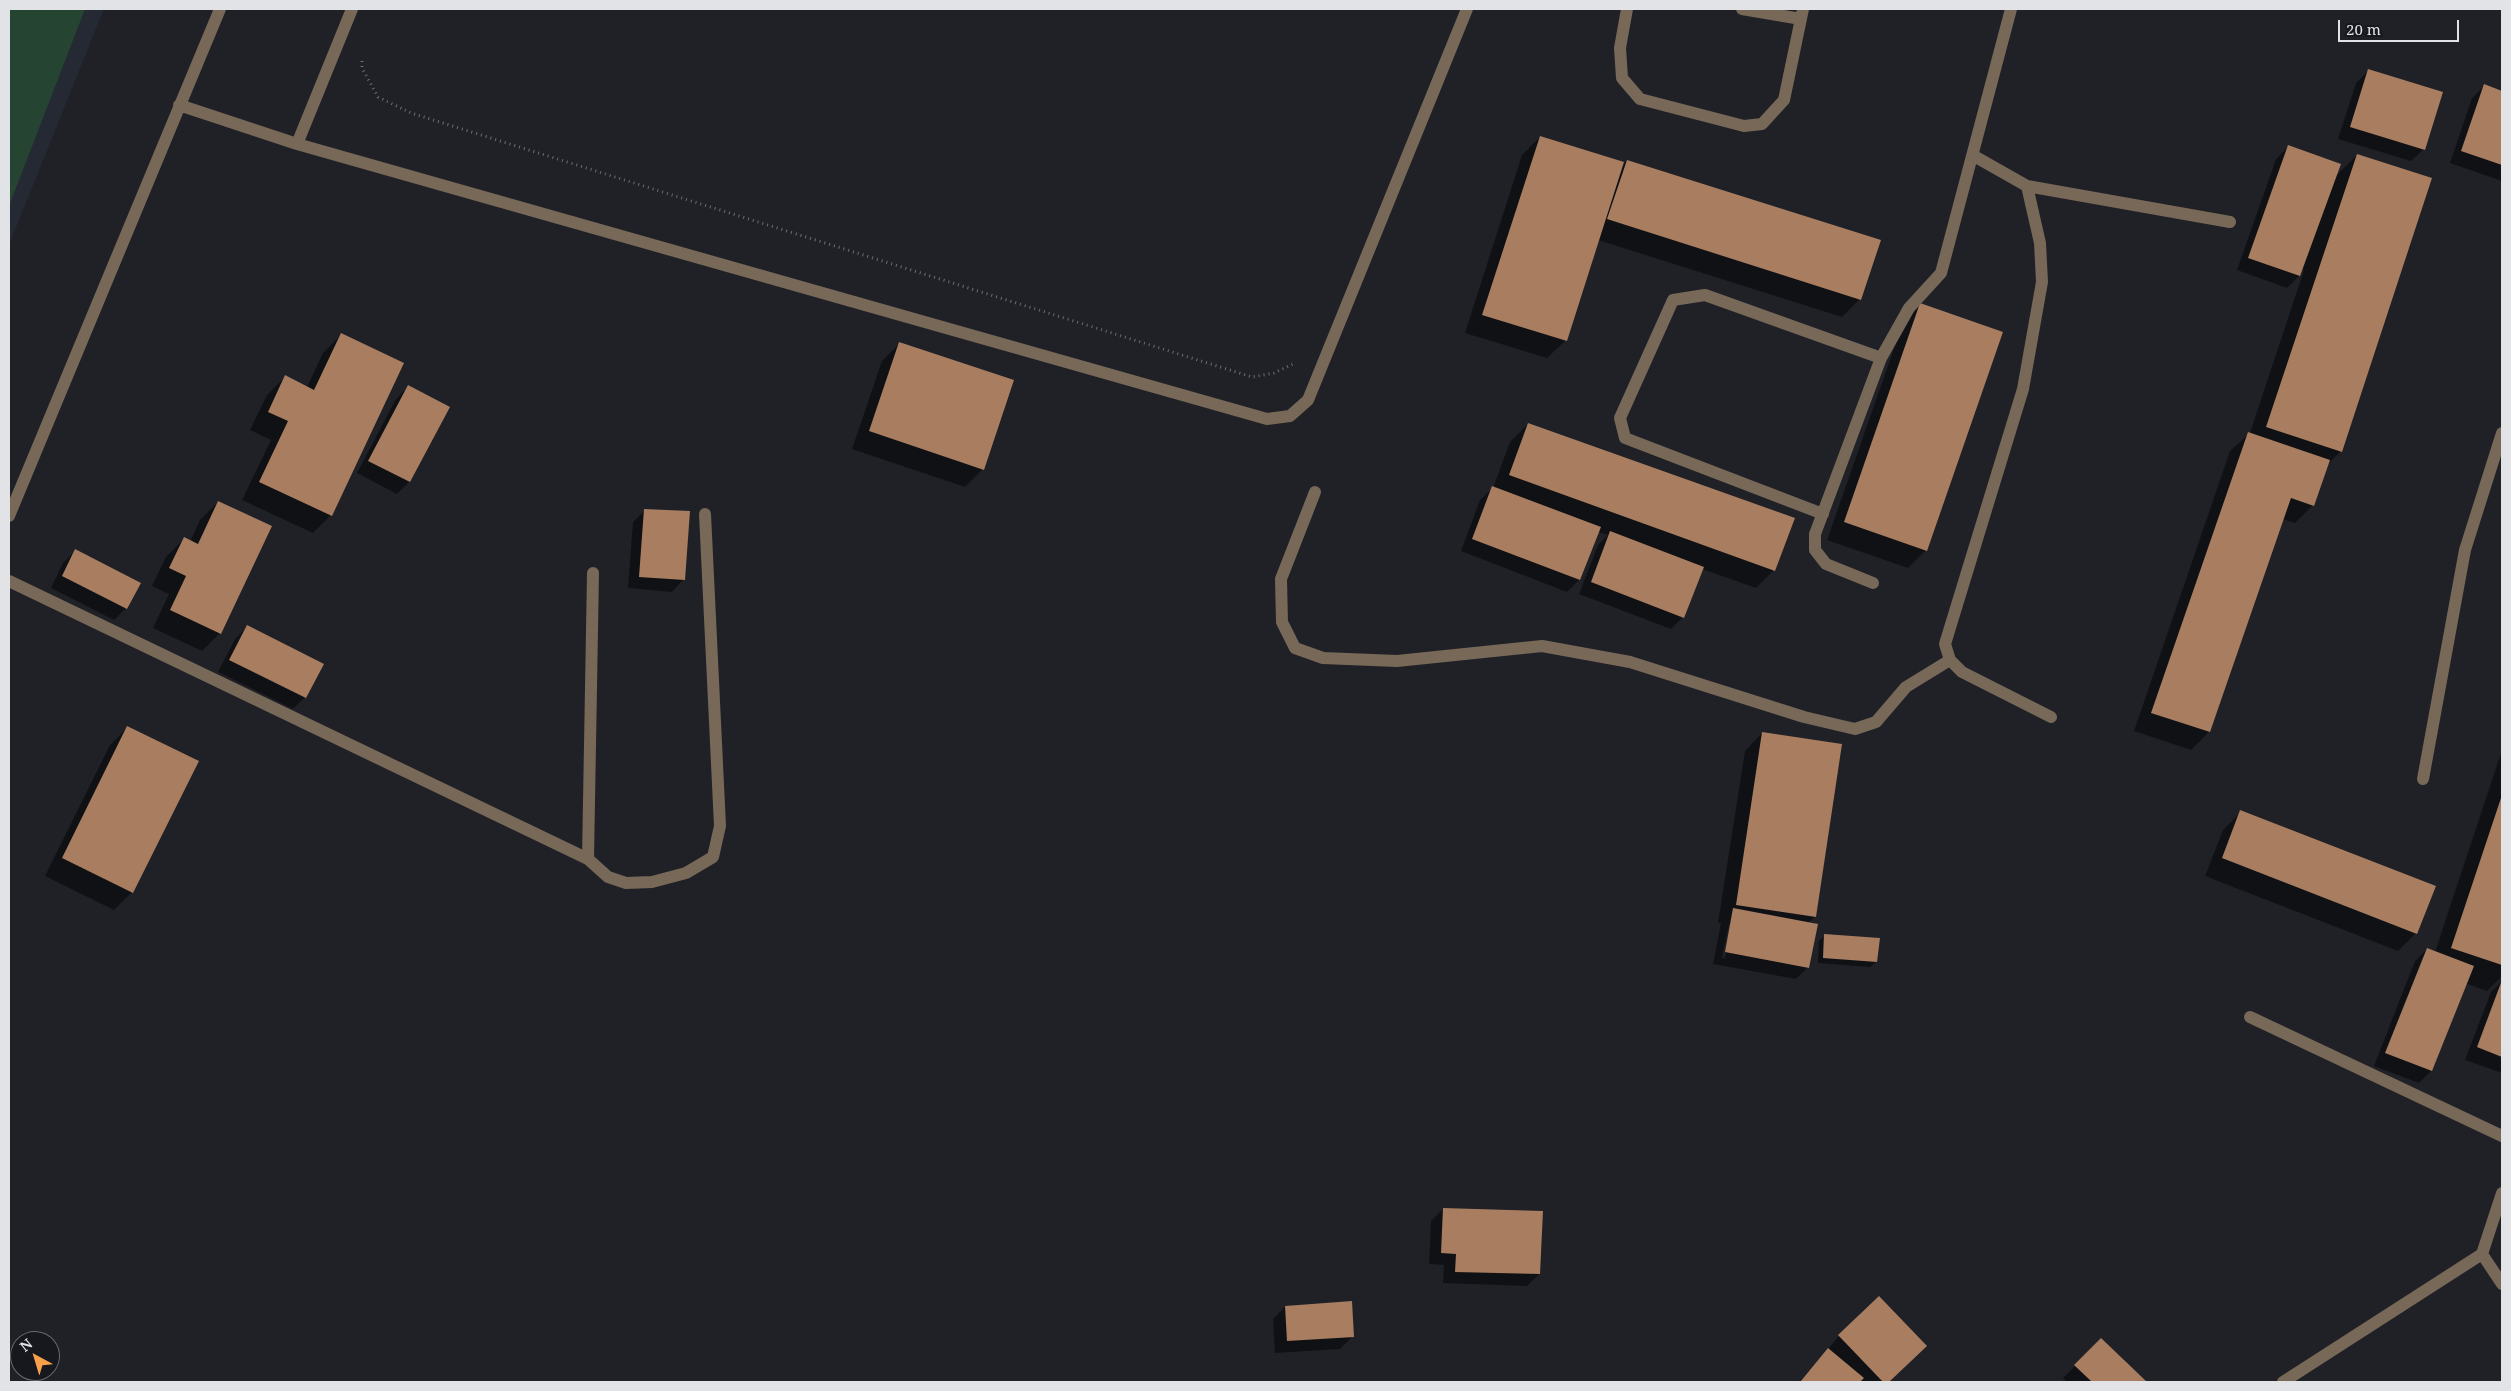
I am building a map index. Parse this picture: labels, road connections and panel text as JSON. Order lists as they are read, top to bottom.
{
  "scale_bar": "20 m",
  "north": "top left"
}
